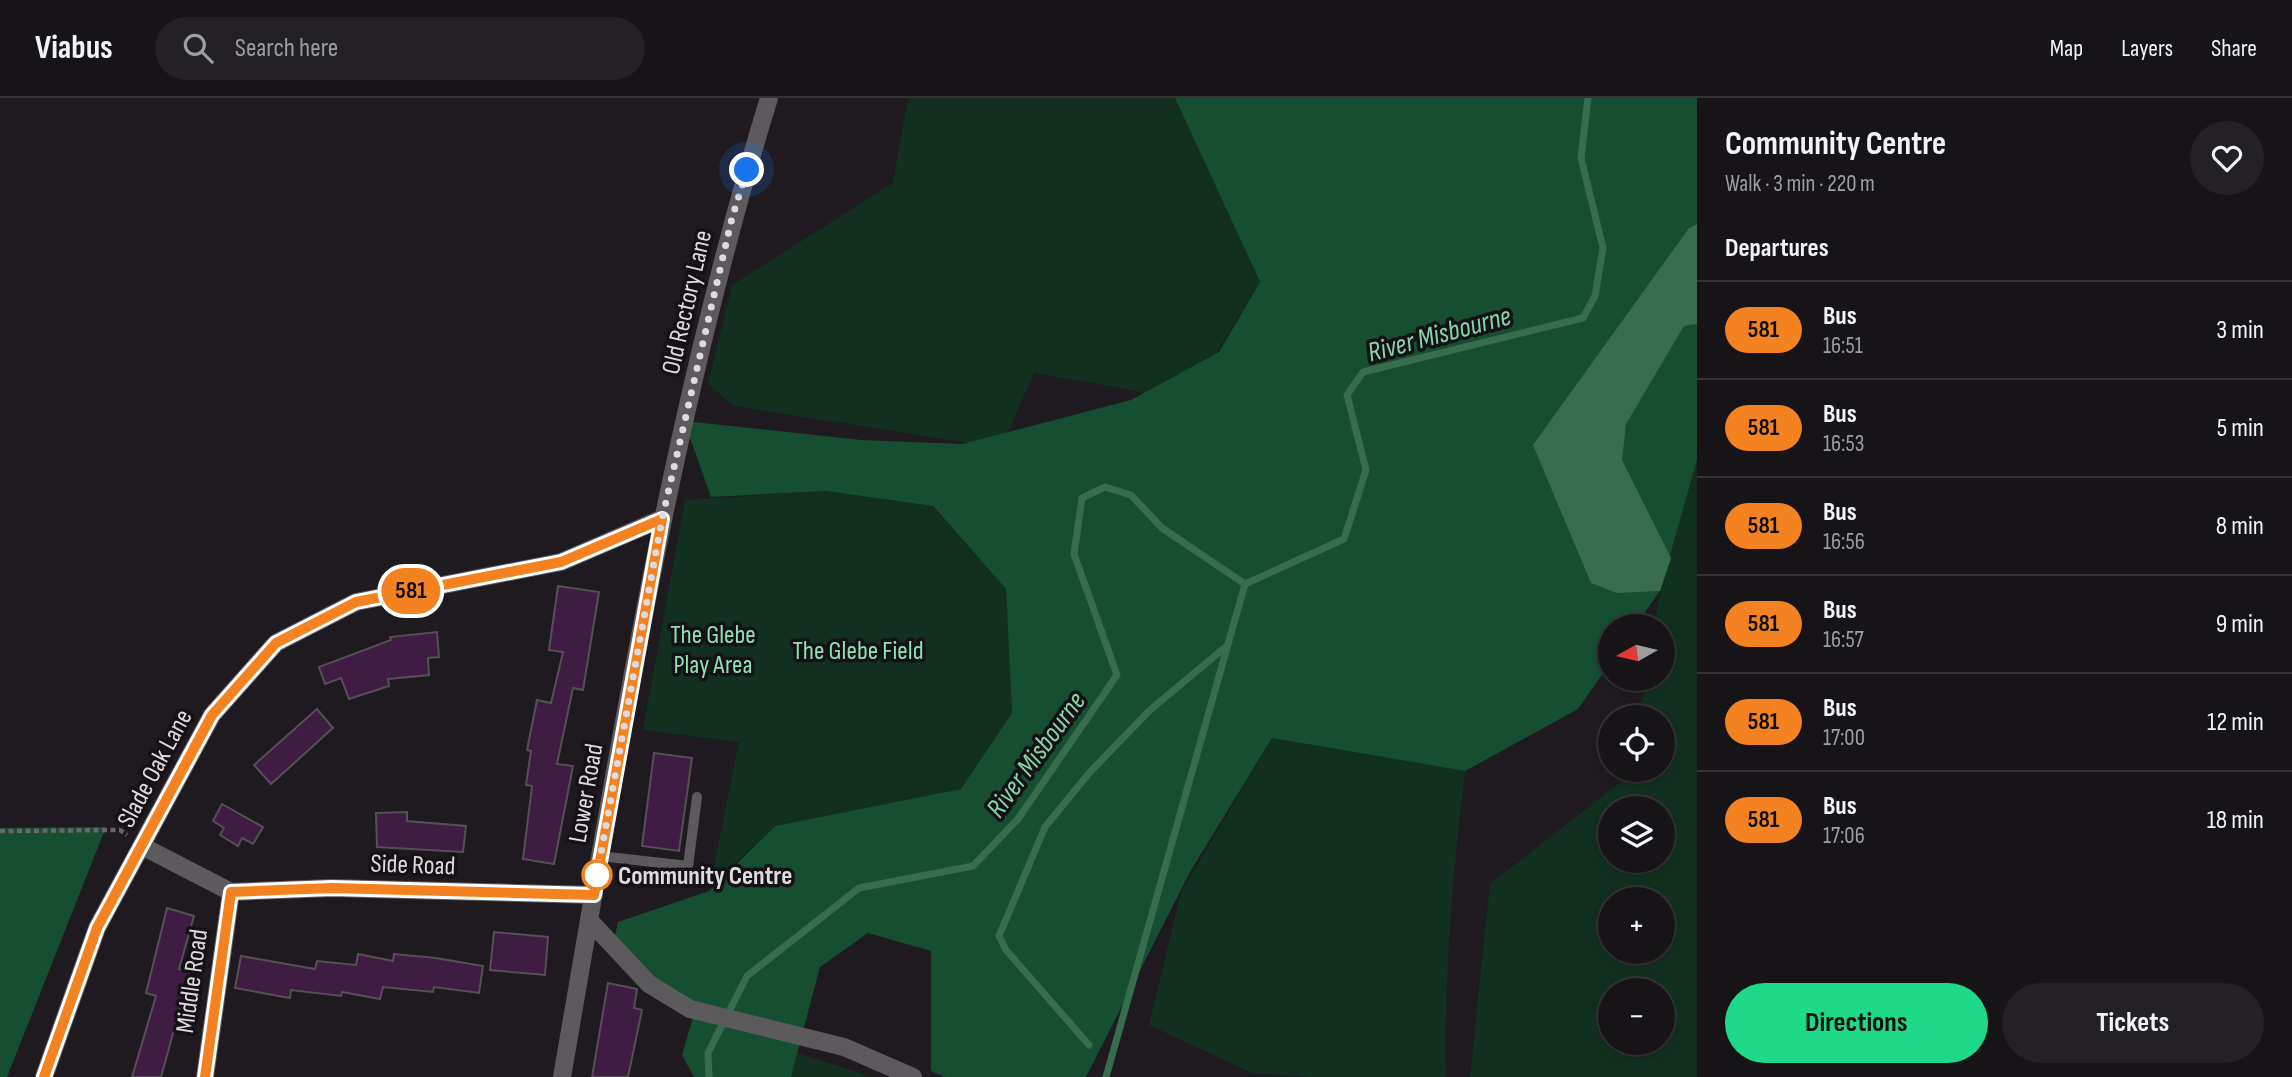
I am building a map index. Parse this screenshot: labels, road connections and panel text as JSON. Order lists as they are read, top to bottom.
{
  "streets": {
    "street": [
      "Old Rectory Lane",
      "Slade Oak Lane",
      "Lower Road",
      "Side Road",
      "Middle Road"
    ]
  },
  "crossings": [
    ["Old Rectory Lane", "Slade Oak Lane"],
    ["Old Rectory Lane", "Lower Road"],
    ["Slade Oak Lane", "Lower Road"],
    ["Lower Road", "Side Road"],
    ["Side Road", "Middle Road"]
  ],
  "water": ["River Misbourne"],
  "parks": ["The Glebe Play Area", "The Glebe Field"],
  "places": ["Community Centre"],
  "lines": ["bus line 581"],
  "north": "left",
  "page": {
    "header": "Viabus",
    "search": "Search here",
    "nav": ["Map", "Layers", "Share"],
    "on_map": "581",
    "heading": [
      ["Community Centre", "Walk · 3 min · 220 m"],
      "Departures"
    ],
    "list": [
      {
        "mark": "581",
        "name": "Bus",
        "note": "16:51",
        "value": "3 min"
      },
      {
        "mark": "581",
        "name": "Bus",
        "note": "16:53",
        "value": "5 min"
      },
      {
        "mark": "581",
        "name": "Bus",
        "note": "16:56",
        "value": "8 min"
      },
      {
        "mark": "581",
        "name": "Bus",
        "note": "16:57",
        "value": "9 min"
      },
      {
        "mark": "581",
        "name": "Bus",
        "note": "17:00",
        "value": "12 min"
      },
      {
        "mark": "581",
        "name": "Bus",
        "note": "17:06",
        "value": "18 min"
      }
    ],
    "map_buttons": ["+", "−"],
    "buttons": ["Directions", "Tickets"]
  }
}
